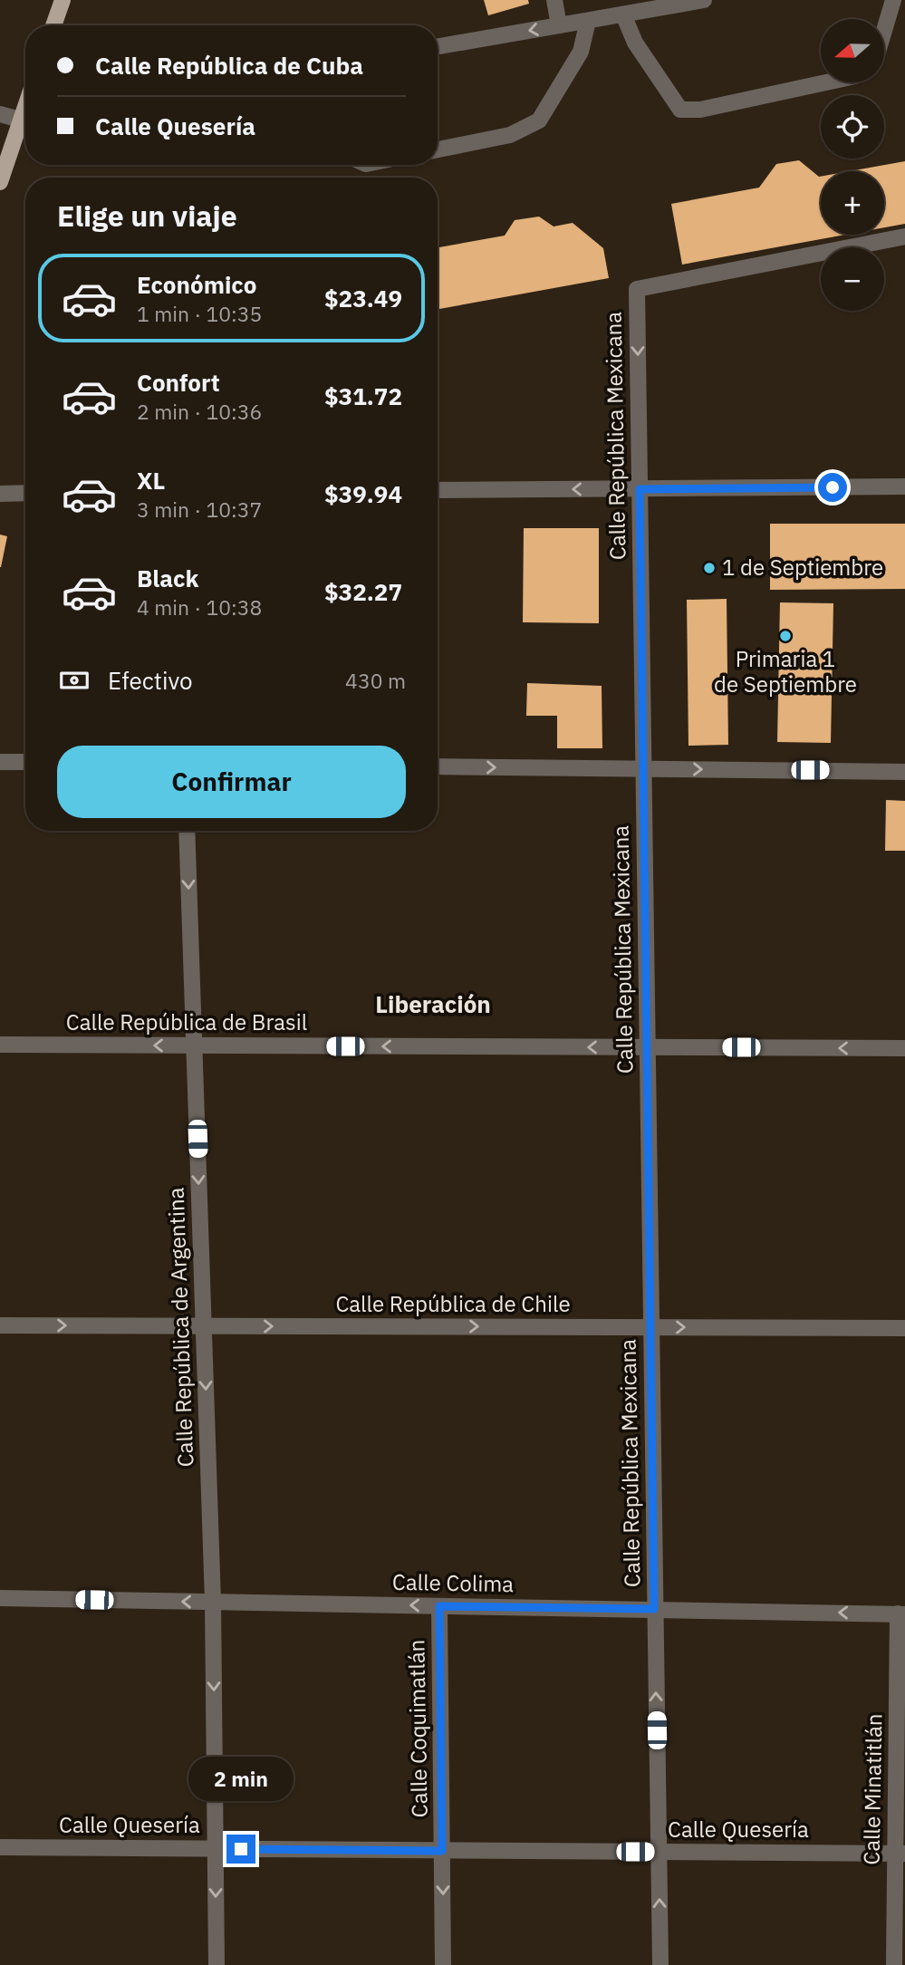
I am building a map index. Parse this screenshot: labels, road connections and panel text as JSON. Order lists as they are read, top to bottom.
{
  "streets": {
    "street": [
      "Calle República Mexicana",
      "Calle República de Brasil",
      "Calle República de Chile",
      "Calle República de Argentina",
      "Calle Colima",
      "Calle Coquimatlán",
      "Calle Minatitlán",
      "Calle Quesería"
    ]
  },
  "crossings": [
    ["Calle República Mexicana", "Calle República de Brasil"],
    ["Calle República Mexicana", "Calle República de Chile"],
    ["Calle República Mexicana", "Calle Colima"],
    ["Calle República Mexicana", "Calle Quesería"],
    ["Calle República de Brasil", "Calle República de Argentina"],
    ["Calle República de Chile", "Calle República de Argentina"],
    ["Calle República de Argentina", "Calle Colima"],
    ["Calle República de Argentina", "Calle Quesería"],
    ["Calle Colima", "Calle Coquimatlán"],
    ["Calle Colima", "Calle Minatitlán"],
    ["Calle Coquimatlán", "Calle Quesería"],
    ["Calle Minatitlán", "Calle Quesería"]
  ],
  "one_way": [
    "Calle República de Brasil",
    "Calle República de Chile",
    "Calle República de Argentina",
    "Calle Colima"
  ],
  "districts": ["Liberación"],
  "places": ["1 de Septiembre", "Primaria 1 de Septiembre"],
  "north": "left",
  "page": {
    "map_buttons": ["+", "−"],
    "banner": ["Calle República de Cuba", "Calle Quesería"],
    "heading": "Elige un viaje",
    "list": [
      {
        "name": "Económico",
        "note": "1 min · 10:35",
        "value": "$23.49"
      },
      {
        "name": "Confort",
        "note": "2 min · 10:36",
        "value": "$31.72"
      },
      {
        "name": "XL",
        "note": "3 min · 10:37",
        "value": "$39.94"
      },
      {
        "name": "Black",
        "note": "4 min · 10:38",
        "value": "$32.27"
      }
    ],
    "pay": ["Efectivo", "430 m"],
    "buttons": "Confirmar",
    "bubble": "2 min"
  }
}
